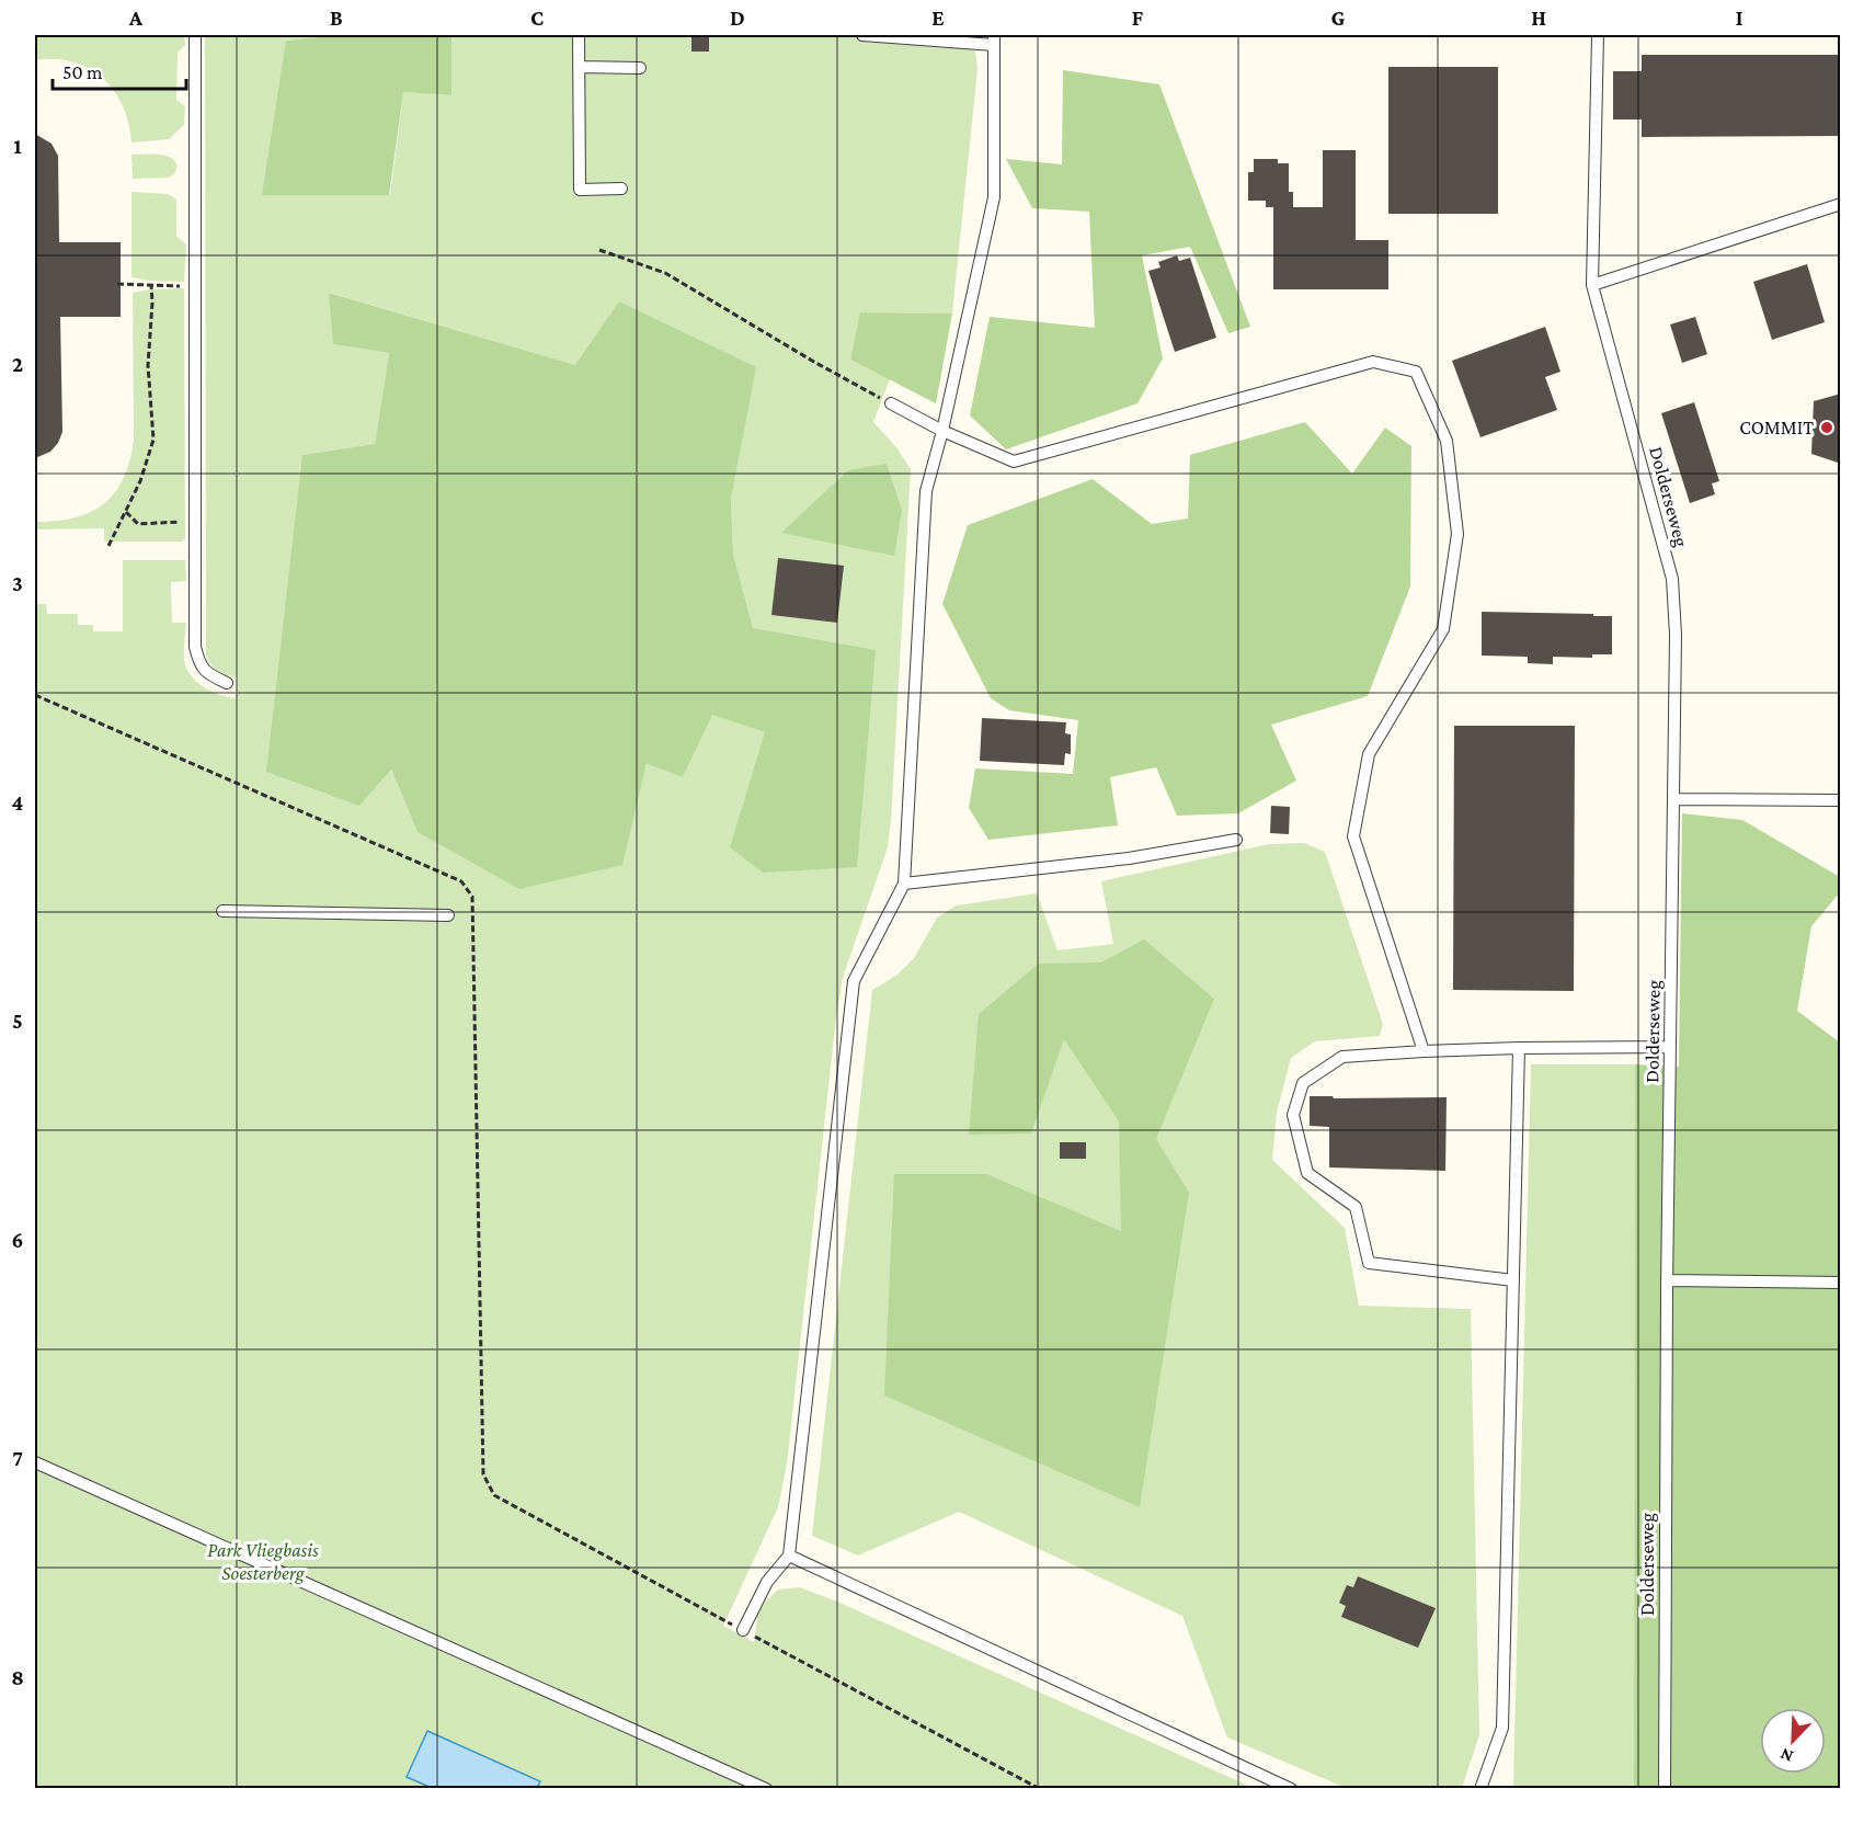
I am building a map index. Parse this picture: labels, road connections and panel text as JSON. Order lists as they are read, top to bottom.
{
  "streets": {
    "lane": ["Dolderseweg"]
  },
  "parks": ["Park Vliegbasis Soesterberg"],
  "places": ["COMMIT"],
  "scale_bar": "50 m",
  "north": "bottom left",
  "grid": {
    "columns": [
      "A",
      "B",
      "C",
      "D",
      "E",
      "F",
      "G",
      "H",
      "I"
    ],
    "rows": [
      "1",
      "2",
      "3",
      "4",
      "5",
      "6",
      "7",
      "8"
    ]
  }
}
